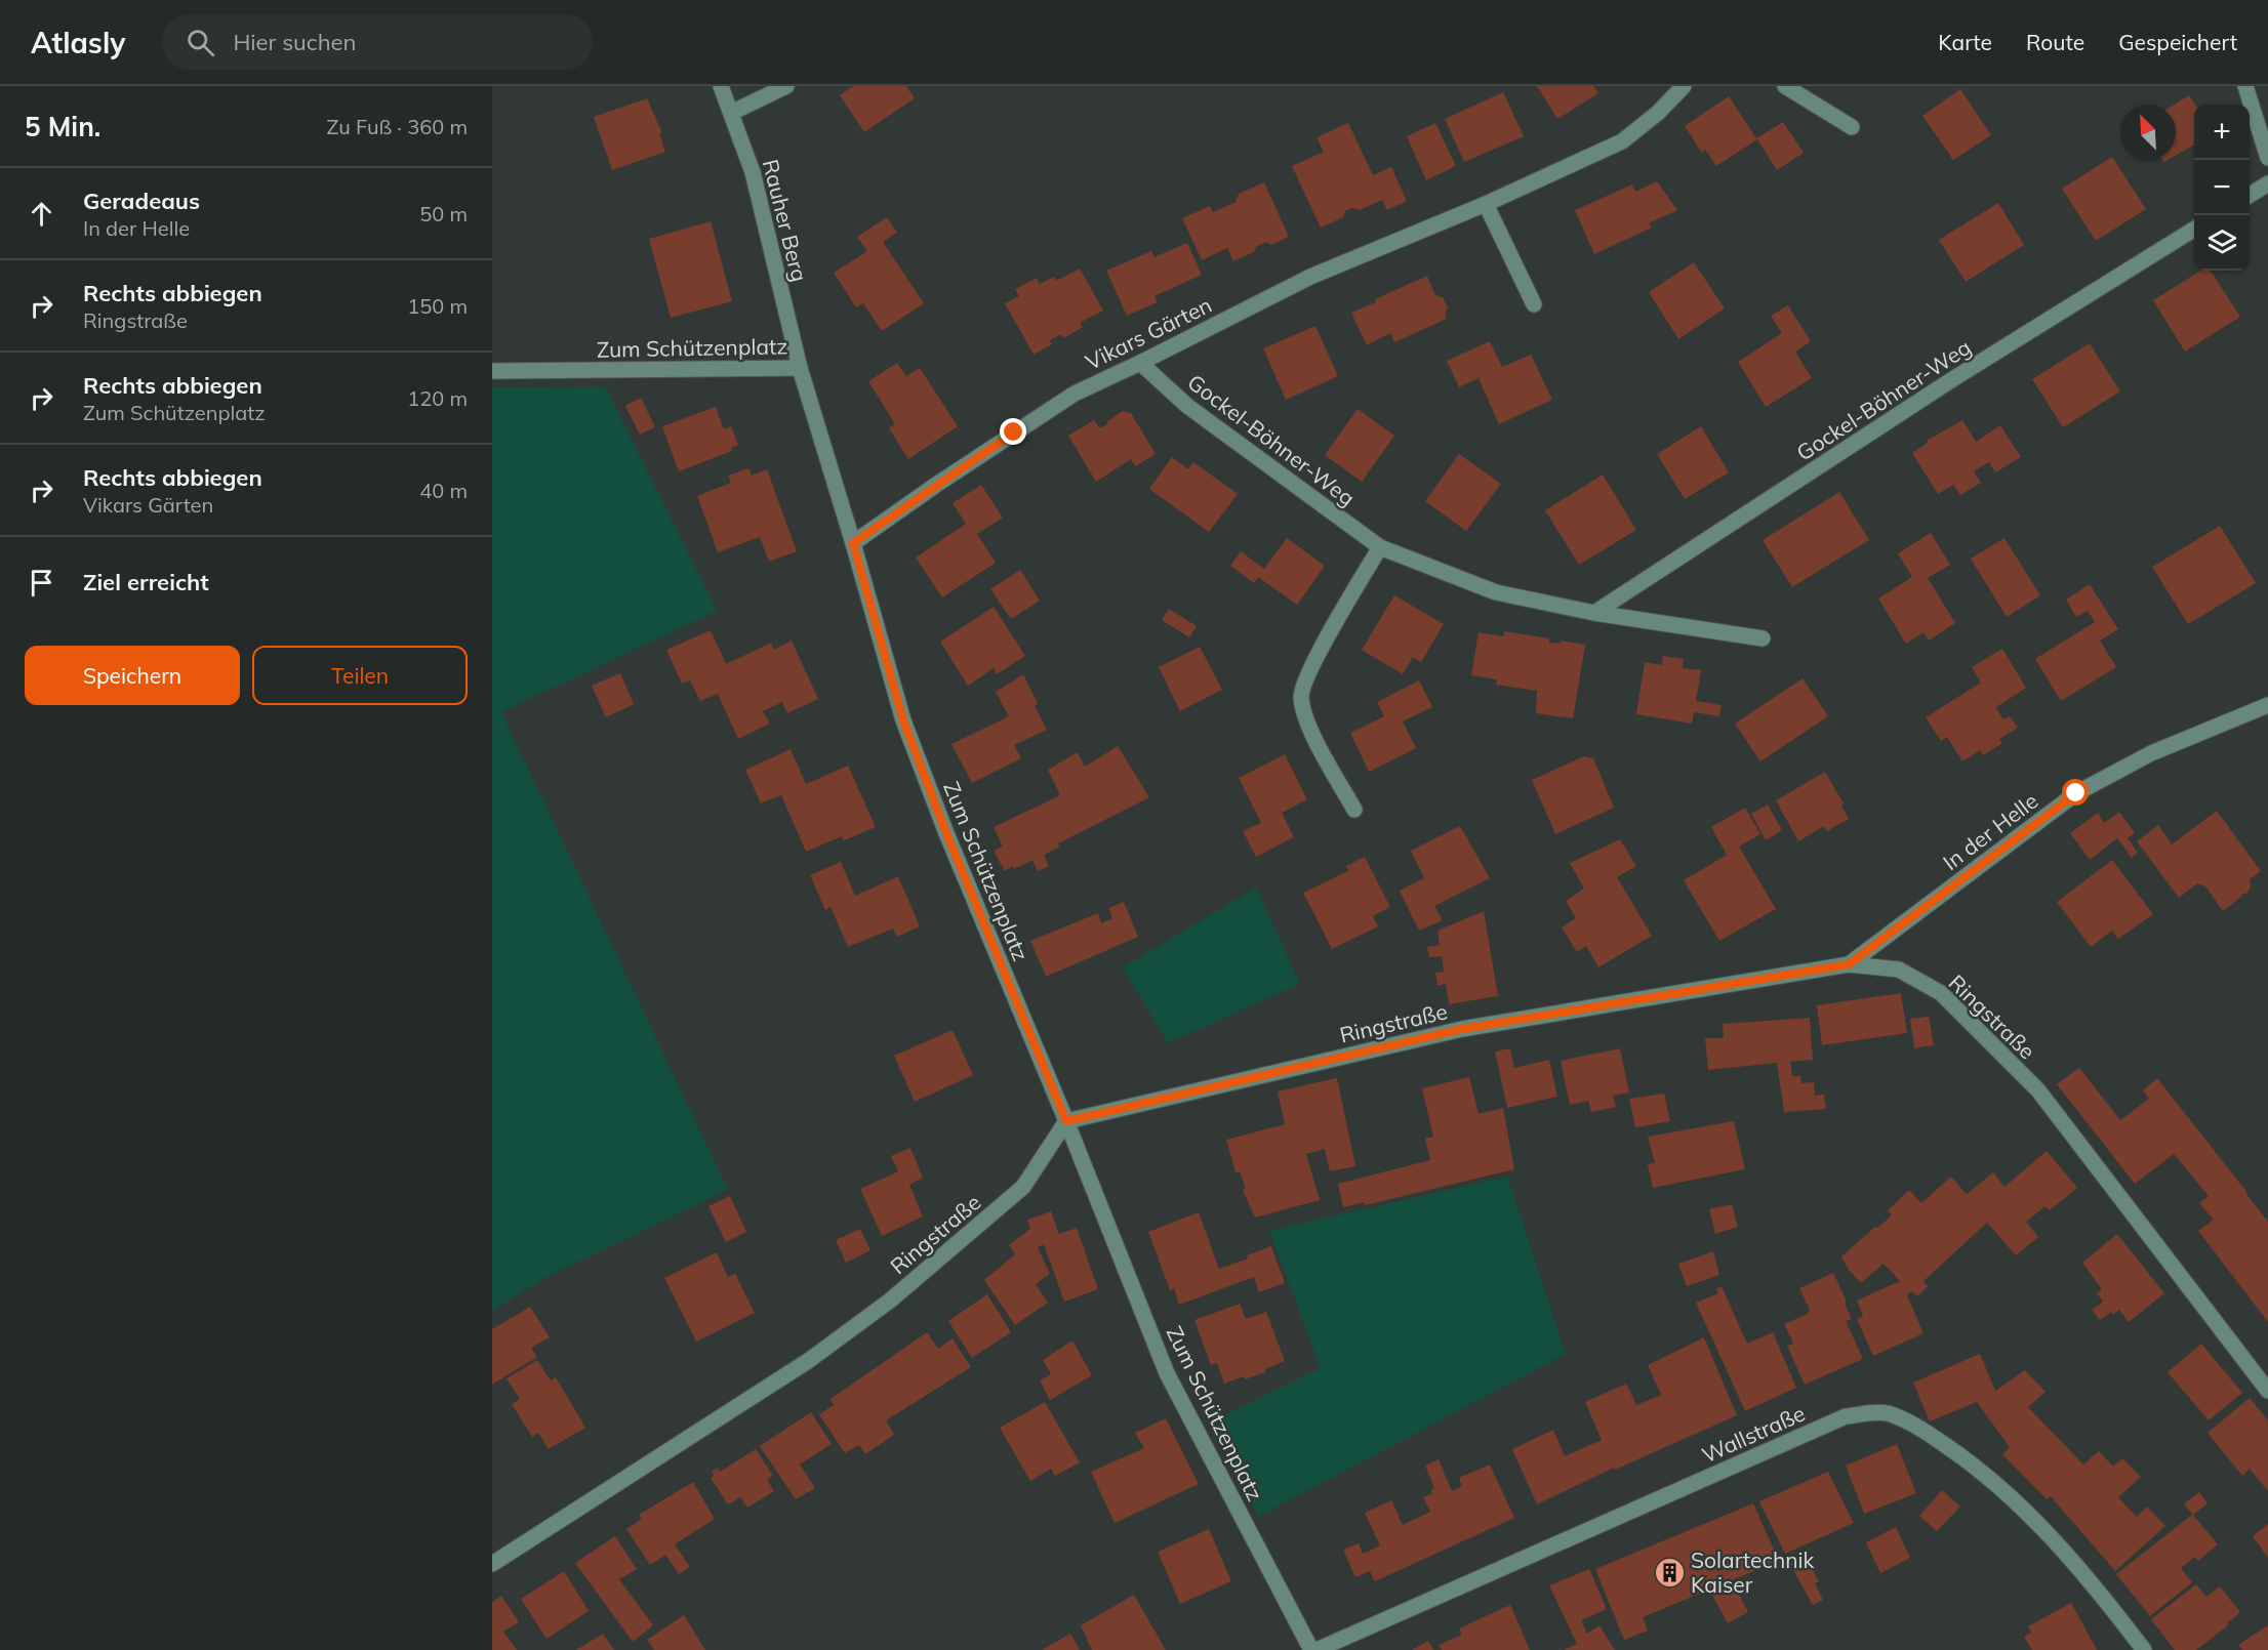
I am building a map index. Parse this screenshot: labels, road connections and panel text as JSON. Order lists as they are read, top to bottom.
{
  "streets": {
    "street": [
      "Rauher Berg",
      "Vikars Gärten",
      "Zum Schützenplatz",
      "Gockel-Böhner-Weg",
      "In der Helle",
      "Ringstraße",
      "Wallstraße"
    ]
  },
  "crossings": [
    ["Rauher Berg", "Zum Schützenplatz"],
    ["Vikars Gärten", "Zum Schützenplatz"],
    ["Vikars Gärten", "Gockel-Böhner-Weg"],
    ["Zum Schützenplatz", "Ringstraße"],
    ["In der Helle", "Ringstraße"]
  ],
  "places": {
    "building": ["Solartechnik Kaiser"]
  },
  "north": "top left",
  "page": {
    "header": "Atlasly",
    "search": "Hier suchen",
    "nav": ["Karte", "Route", "Gespeichert"],
    "heading": ["5 Min.", "Zu Fuß · 360 m"],
    "map_buttons": ["+", "−"],
    "list": [
      ["Geradeaus", "In der Helle", "50 m"],
      ["Rechts abbiegen", "Ringstraße", "150 m"],
      ["Rechts abbiegen", "Zum Schützenplatz", "120 m"],
      ["Rechts abbiegen", "Vikars Gärten", "40 m"],
      "Ziel erreicht"
    ],
    "buttons": ["Speichern", "Teilen"]
  }
}
